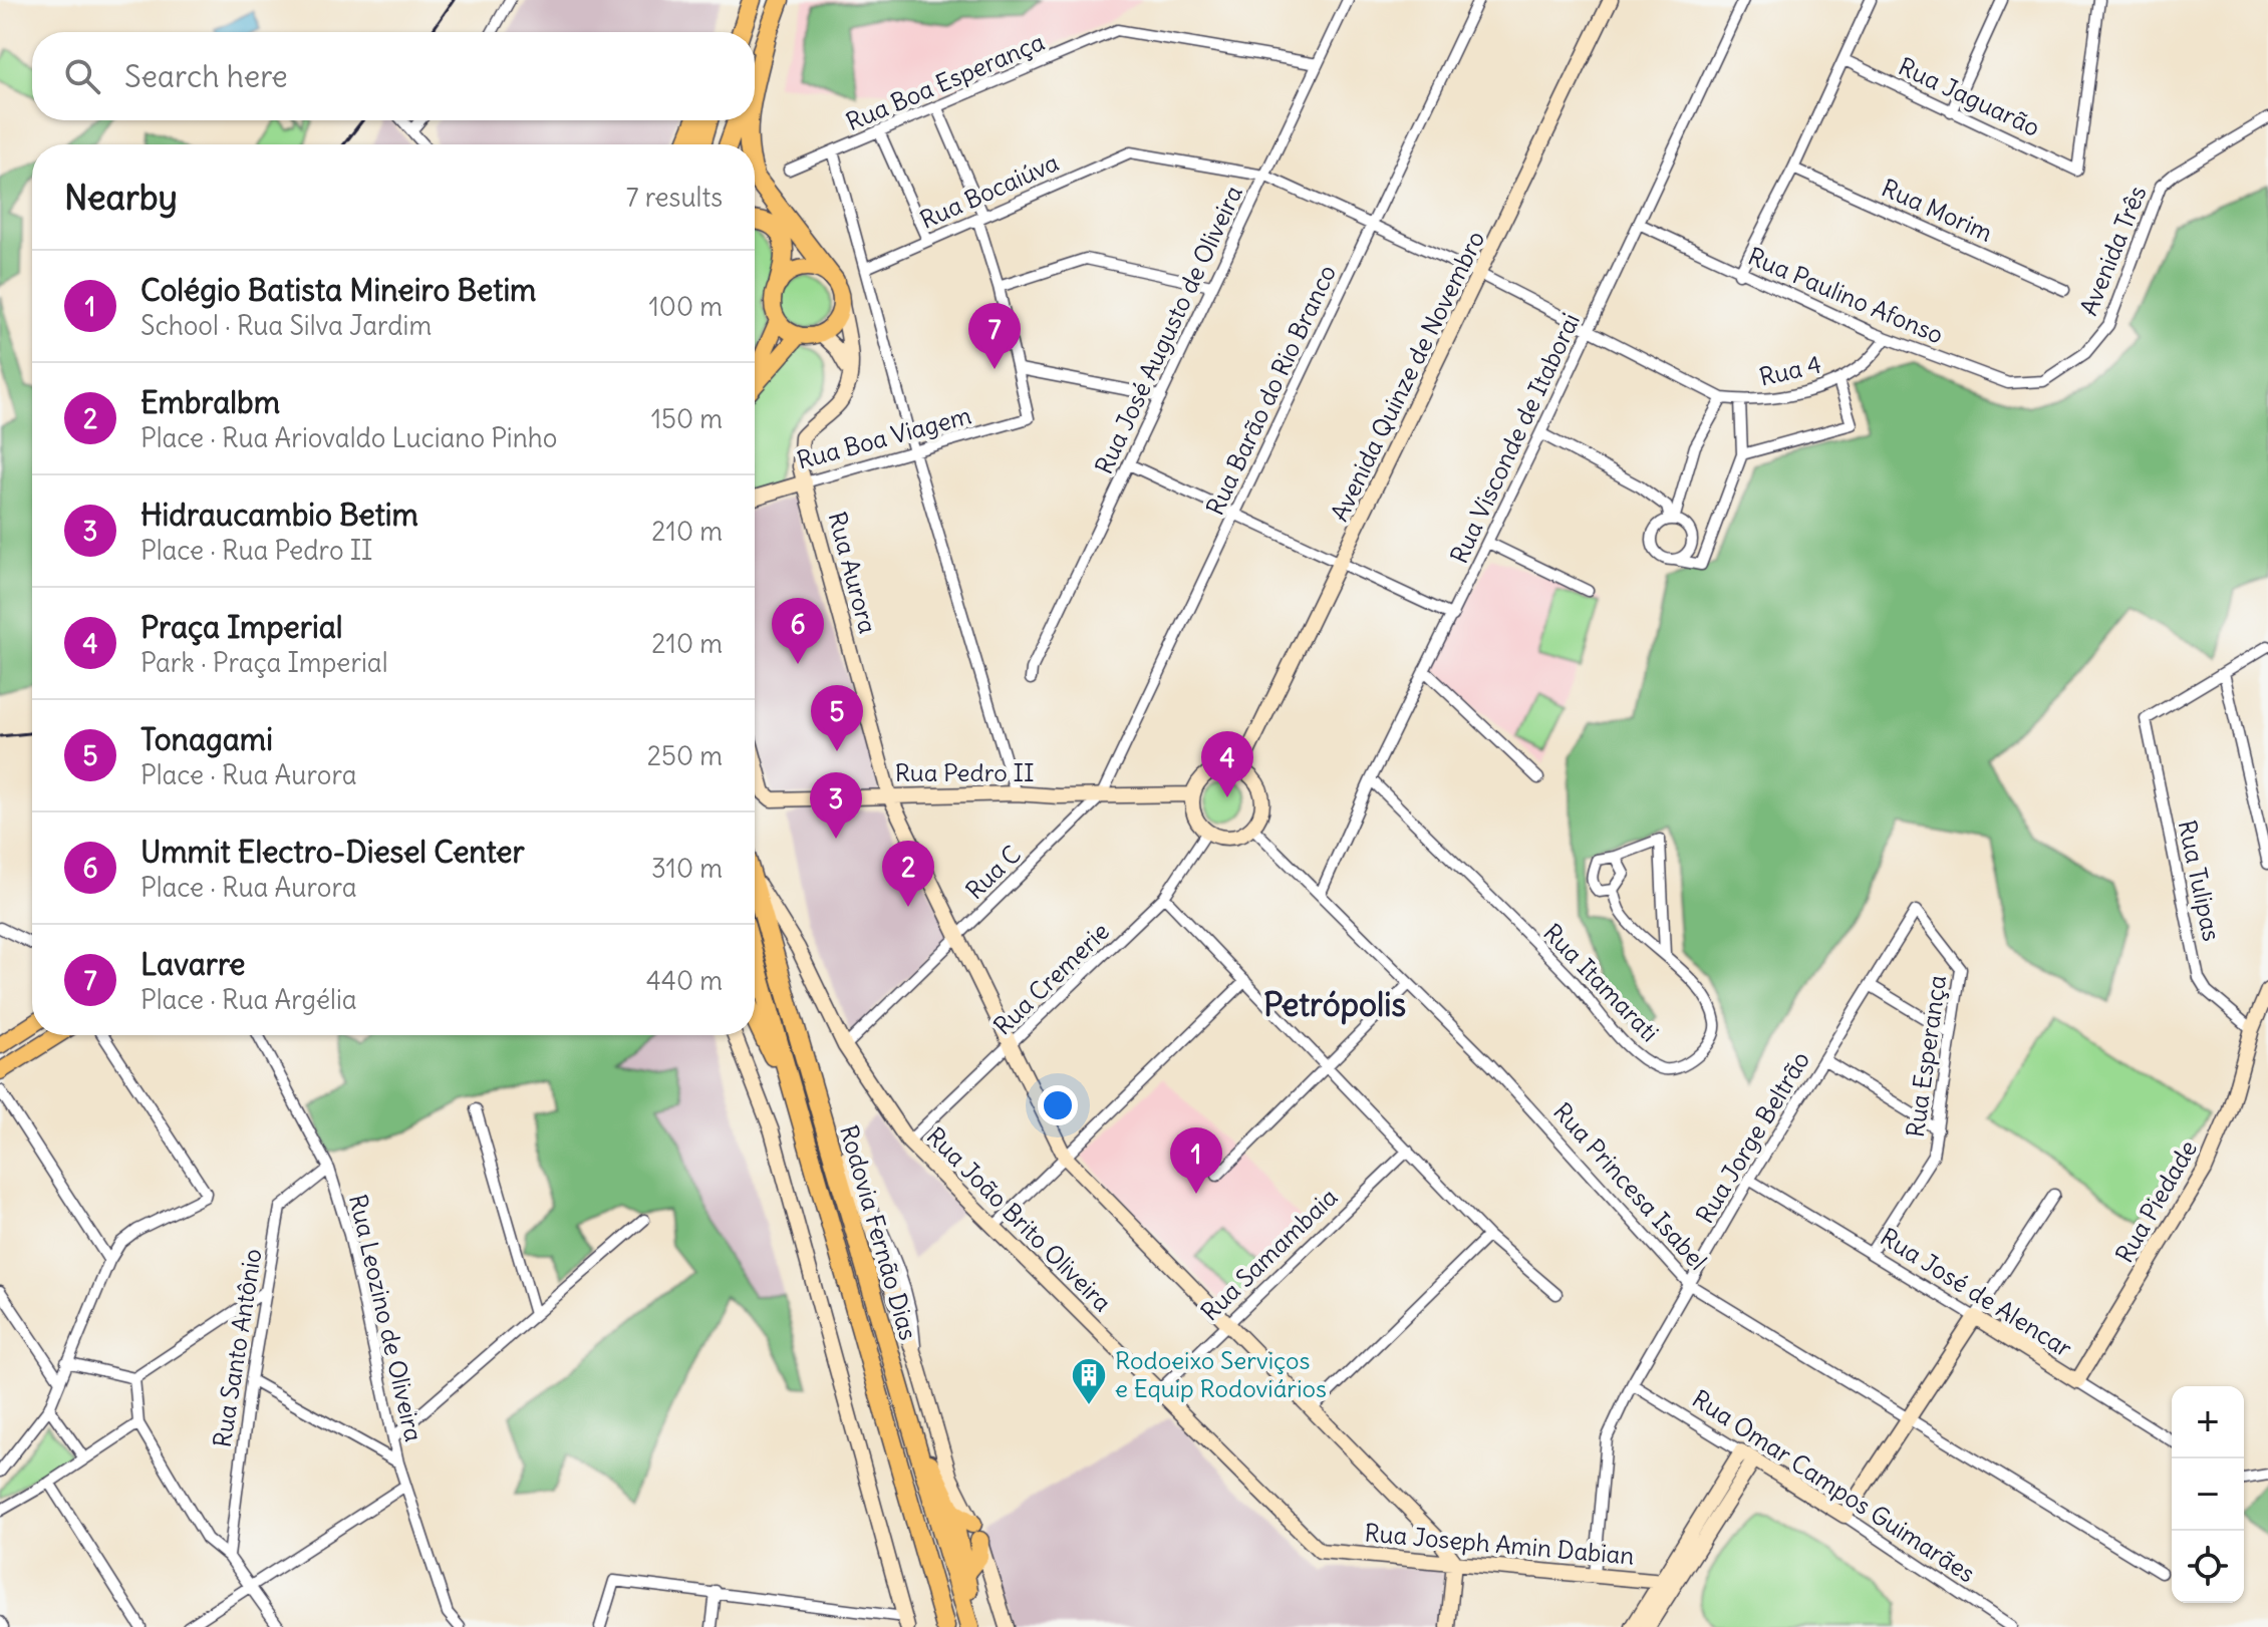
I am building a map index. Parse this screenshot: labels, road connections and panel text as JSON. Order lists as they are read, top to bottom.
{
  "streets": {
    "highway": ["Rodovia Fernão Dias"],
    "street": [
      "Rua Boa Esperança",
      "Rua Jaguarão",
      "Rua Bocaiúva",
      "Rua Morim",
      "Avenida Três",
      "Rua Paulino Afonso",
      "Rua José Augusto de Oliveira",
      "Rua 4",
      "Avenida Quinze de Novembro",
      "Rua Barão do Rio Branco",
      "Rua Boa Viagem",
      "Rua Visconde de Itaborai",
      "Rua Aurora",
      "Rua Pedro II",
      "Rua C",
      "Rua Tulipas",
      "Rua Cremerie",
      "Rua Itamarati",
      "Rua Esperança",
      "Rua Jorge Beltrão",
      "Rua Princesa Isabel",
      "Rua Piedade",
      "Rua João Brito Oliveira",
      "Rua Samambaia",
      "Rua José de Alencar",
      "Rua Leozino de Oliveira",
      "Rua Santo Antônio",
      "Rua Omar Campos Guimarães",
      "Rua Joseph Amin Dabian"
    ]
  },
  "crossings": [
    ["Rua Boa Esperança", "Rua José Augusto de Oliveira"],
    ["Rua Bocaiúva", "Rua José Augusto de Oliveira"],
    ["Avenida Três", "Rua Paulino Afonso"],
    ["Rua Paulino Afonso", "Rua 4"],
    ["Rua Paulino Afonso", "Rua Visconde de Itaborai"],
    ["Avenida Quinze de Novembro", "Rua Pedro II"],
    ["Avenida Quinze de Novembro", "Rua Cremerie"],
    ["Avenida Quinze de Novembro", "Rua Princesa Isabel"],
    ["Rua Barão do Rio Branco", "Rua Pedro II"],
    ["Rua Barão do Rio Branco", "Rua C"],
    ["Rua Boa Viagem", "Rua Aurora"],
    ["Rua Visconde de Itaborai", "Rua Itamarati"],
    ["Rua Visconde de Itaborai", "Rua Princesa Isabel"],
    ["Rua Aurora", "Rua Pedro II"],
    ["Rua Aurora", "Rua C"],
    ["Rua Aurora", "Rua Cremerie"],
    ["Rua Aurora", "Rua Samambaia"],
    ["Rua Aurora", "Rua Joseph Amin Dabian"],
    ["Rua Pedro II", "Rua C"],
    ["Rua Pedro II", "Rua Cremerie"],
    ["Rua Pedro II", "Rua Princesa Isabel"],
    ["Rua C", "Rua João Brito Oliveira"],
    ["Rua Tulipas", "Rua Piedade"],
    ["Rua Cremerie", "Rua Princesa Isabel"],
    ["Rua Cremerie", "Rua João Brito Oliveira"],
    ["Rua Esperança", "Rua Jorge Beltrão"],
    ["Rua Esperança", "Rua José de Alencar"],
    ["Rua Jorge Beltrão", "Rua Princesa Isabel"],
    ["Rua Jorge Beltrão", "Rua José de Alencar"],
    ["Rua Jorge Beltrão", "Rua Omar Campos Guimarães"],
    ["Rua Jorge Beltrão", "Rua Joseph Amin Dabian"],
    ["Rua Piedade", "Rua José de Alencar"],
    ["Rua João Brito Oliveira", "Rua Samambaia"],
    ["Rua João Brito Oliveira", "Rua Joseph Amin Dabian"],
    ["Rua Leozino de Oliveira", "Rua Santo Antônio"]
  ],
  "districts": ["Petrópolis"],
  "places": {
    "building": ["Rodoeixo Serviços e Equip Rodoviários"]
  },
  "page": {
    "search": "Search here",
    "heading": ["Nearby", "7 results"],
    "list": [
      {
        "mark": "1",
        "name": "Colégio Batista Mineiro Betim",
        "note": "School · Rua Silva Jardim",
        "value": "100 m"
      },
      {
        "mark": "2",
        "name": "Embralbm",
        "note": "Place · Rua Ariovaldo Luciano Pinho",
        "value": "150 m"
      },
      {
        "mark": "3",
        "name": "Hidraucambio Betim",
        "note": "Place · Rua Pedro II",
        "value": "210 m"
      },
      {
        "mark": "4",
        "name": "Praça Imperial",
        "note": "Park · Praça Imperial",
        "value": "210 m"
      },
      {
        "mark": "5",
        "name": "Tonagami",
        "note": "Place · Rua Aurora",
        "value": "250 m"
      },
      {
        "mark": "6",
        "name": "Ummit Electro-Diesel Center",
        "note": "Place · Rua Aurora",
        "value": "310 m"
      },
      {
        "mark": "7",
        "name": "Lavarre",
        "note": "Place · Rua Argélia",
        "value": "440 m"
      }
    ],
    "pins": [
      "7",
      "6",
      "5",
      "4",
      "3",
      "2",
      "1"
    ],
    "map_buttons": ["+", "−"]
  }
}
